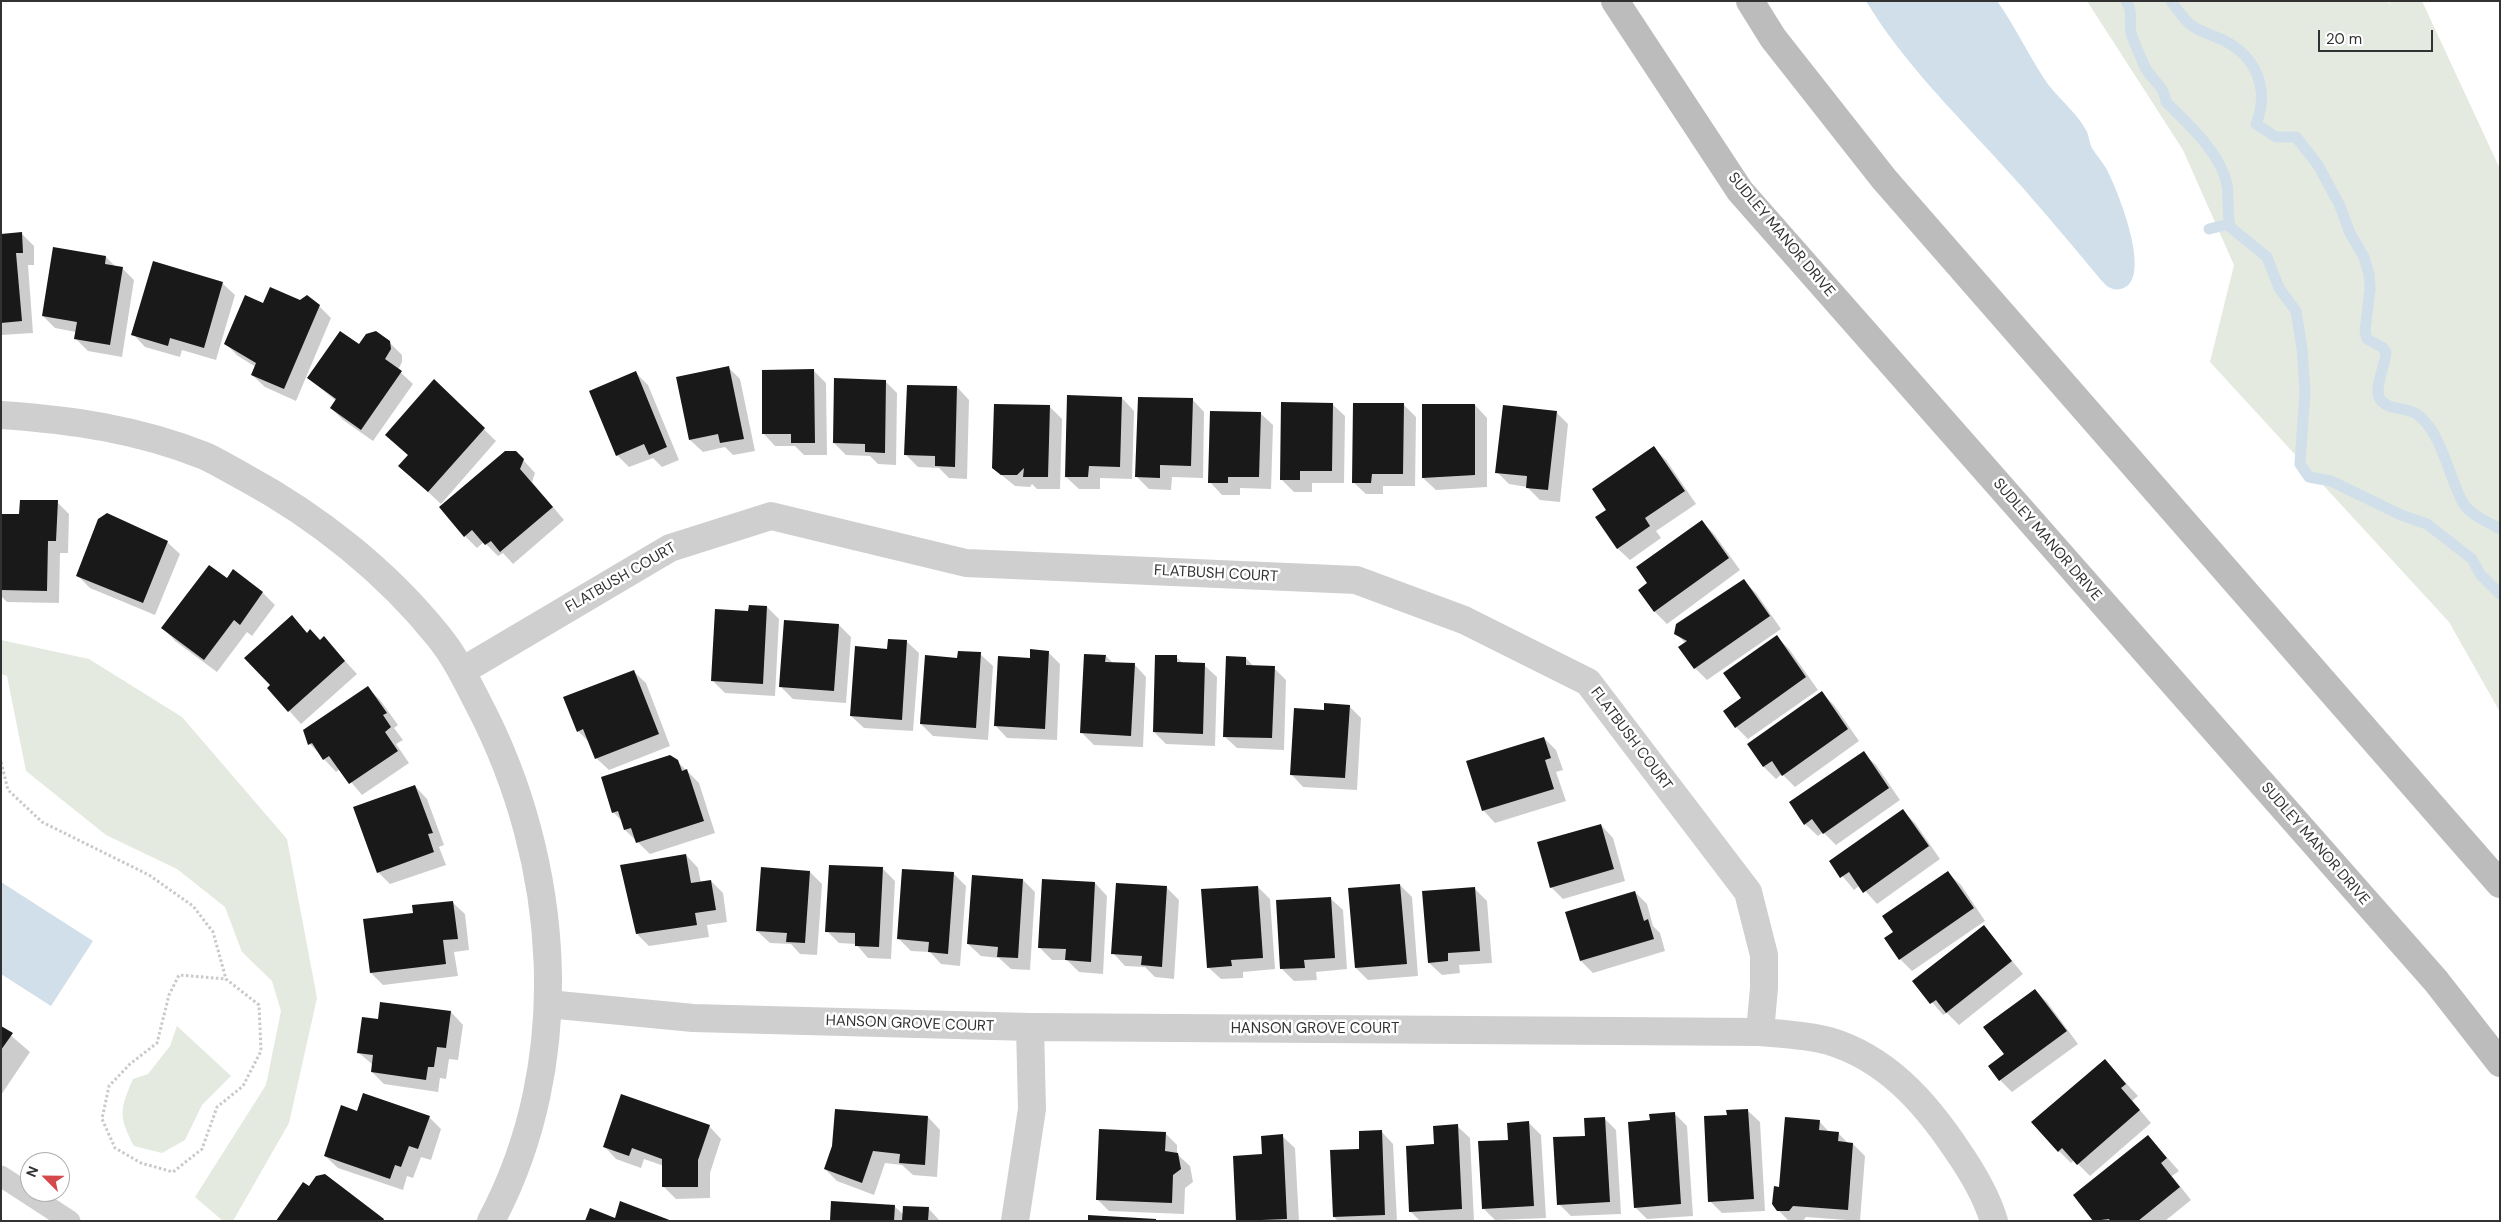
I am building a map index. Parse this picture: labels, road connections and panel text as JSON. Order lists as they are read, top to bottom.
{
  "streets": {
    "main road": ["SUDLEY MANOR DRIVE"],
    "street": ["FLATBUSH COURT", "HANSON GROVE COURT"]
  },
  "crossings": [
    ["FLATBUSH COURT", "HANSON GROVE COURT"]
  ],
  "scale_bar": "20 m",
  "north": "top left"
}
